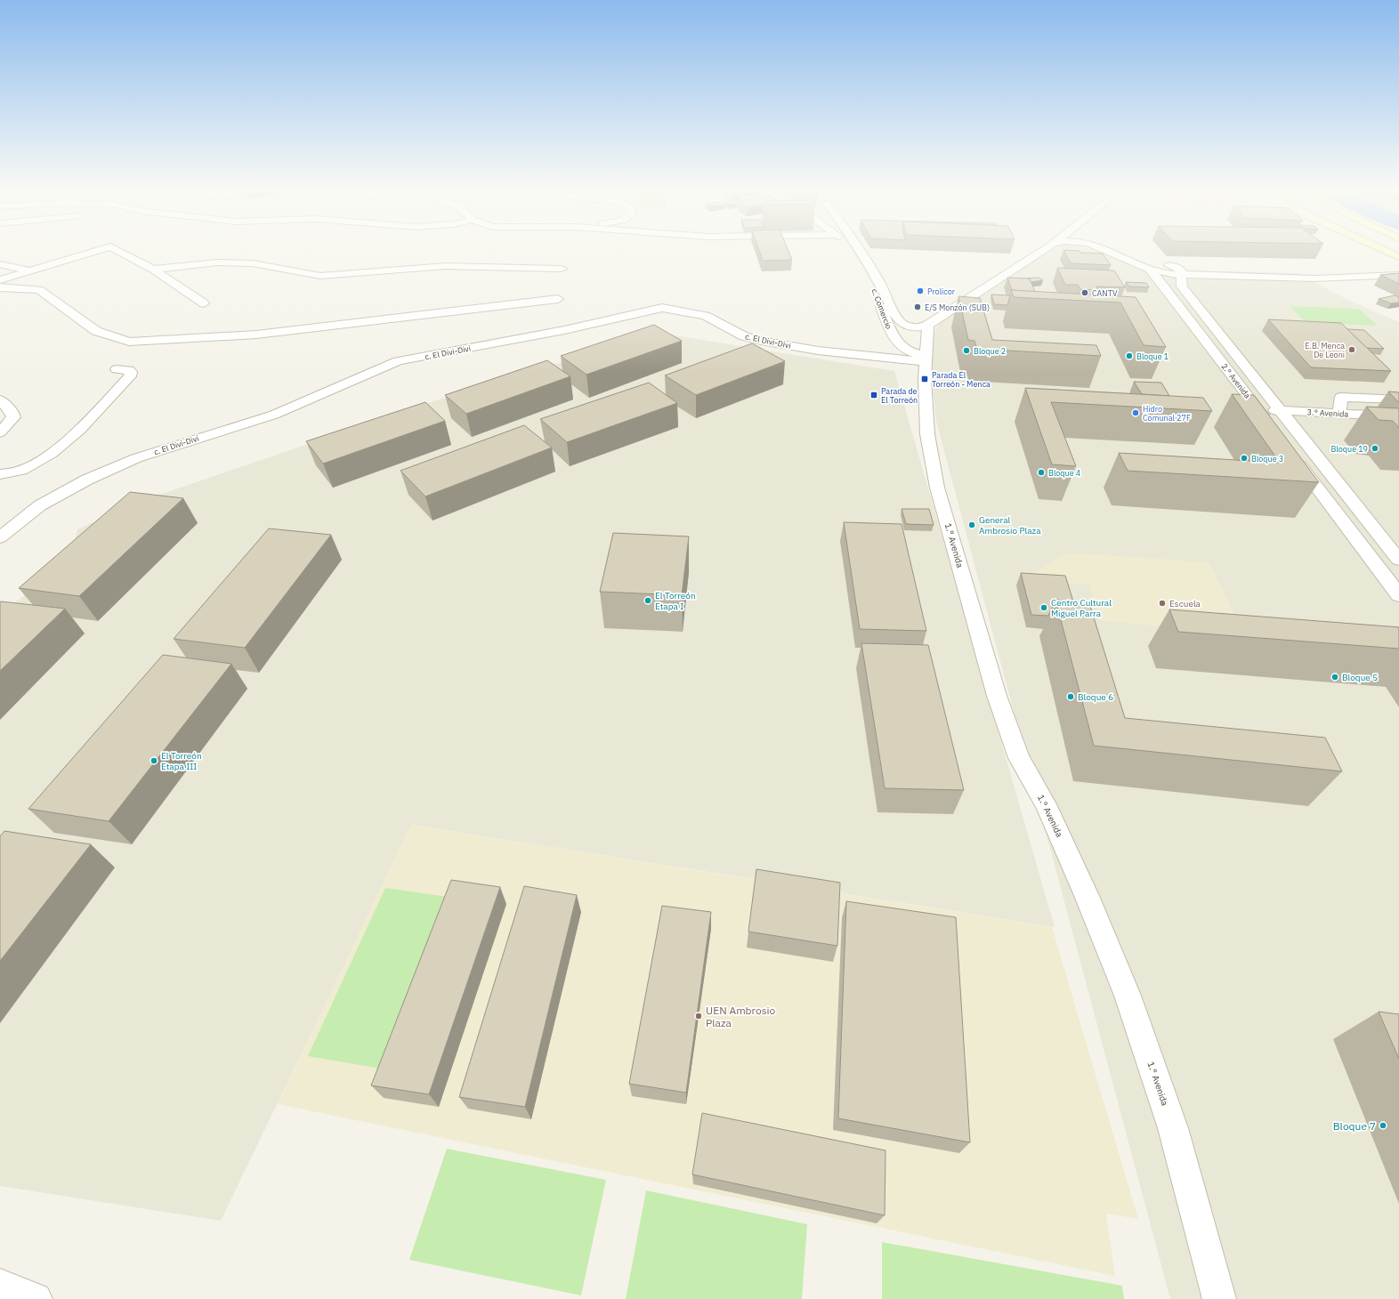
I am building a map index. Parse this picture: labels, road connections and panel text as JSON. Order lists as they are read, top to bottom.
{
  "streets": {
    "street": [
      "c. Comercio",
      "c. El Divi-Divi",
      "2.° Avenida",
      "3.° Avenida",
      "1.° Avenida"
    ]
  },
  "crossings": [
    ["c. Comercio", "c. El Divi-Divi"],
    ["c. Comercio", "1.° Avenida"],
    ["c. El Divi-Divi", "1.° Avenida"],
    ["2.° Avenida", "3.° Avenida"]
  ],
  "places": {
    "other": [
      "Prolicor",
      "CANTV",
      "E/S Monzón (SUB)",
      "E.B. Menca De Leoni",
      "Bloque 2",
      "Bloque 1",
      "Hidro Comunal 27F",
      "Bloque 19",
      "Bloque 3",
      "Bloque 4",
      "General Ambrosio Plaza",
      "El Torreón Etapa I",
      "Escuela",
      "Centro Cultural Miguel Parra",
      "Bloque 5",
      "Bloque 6",
      "El Torreón Etapa III",
      "UEN Ambrosio Plaza",
      "Bloque 7"
    ],
    "transit": ["Parada El Torreón - Menca", "Parada de El Torreón"]
  }
}
